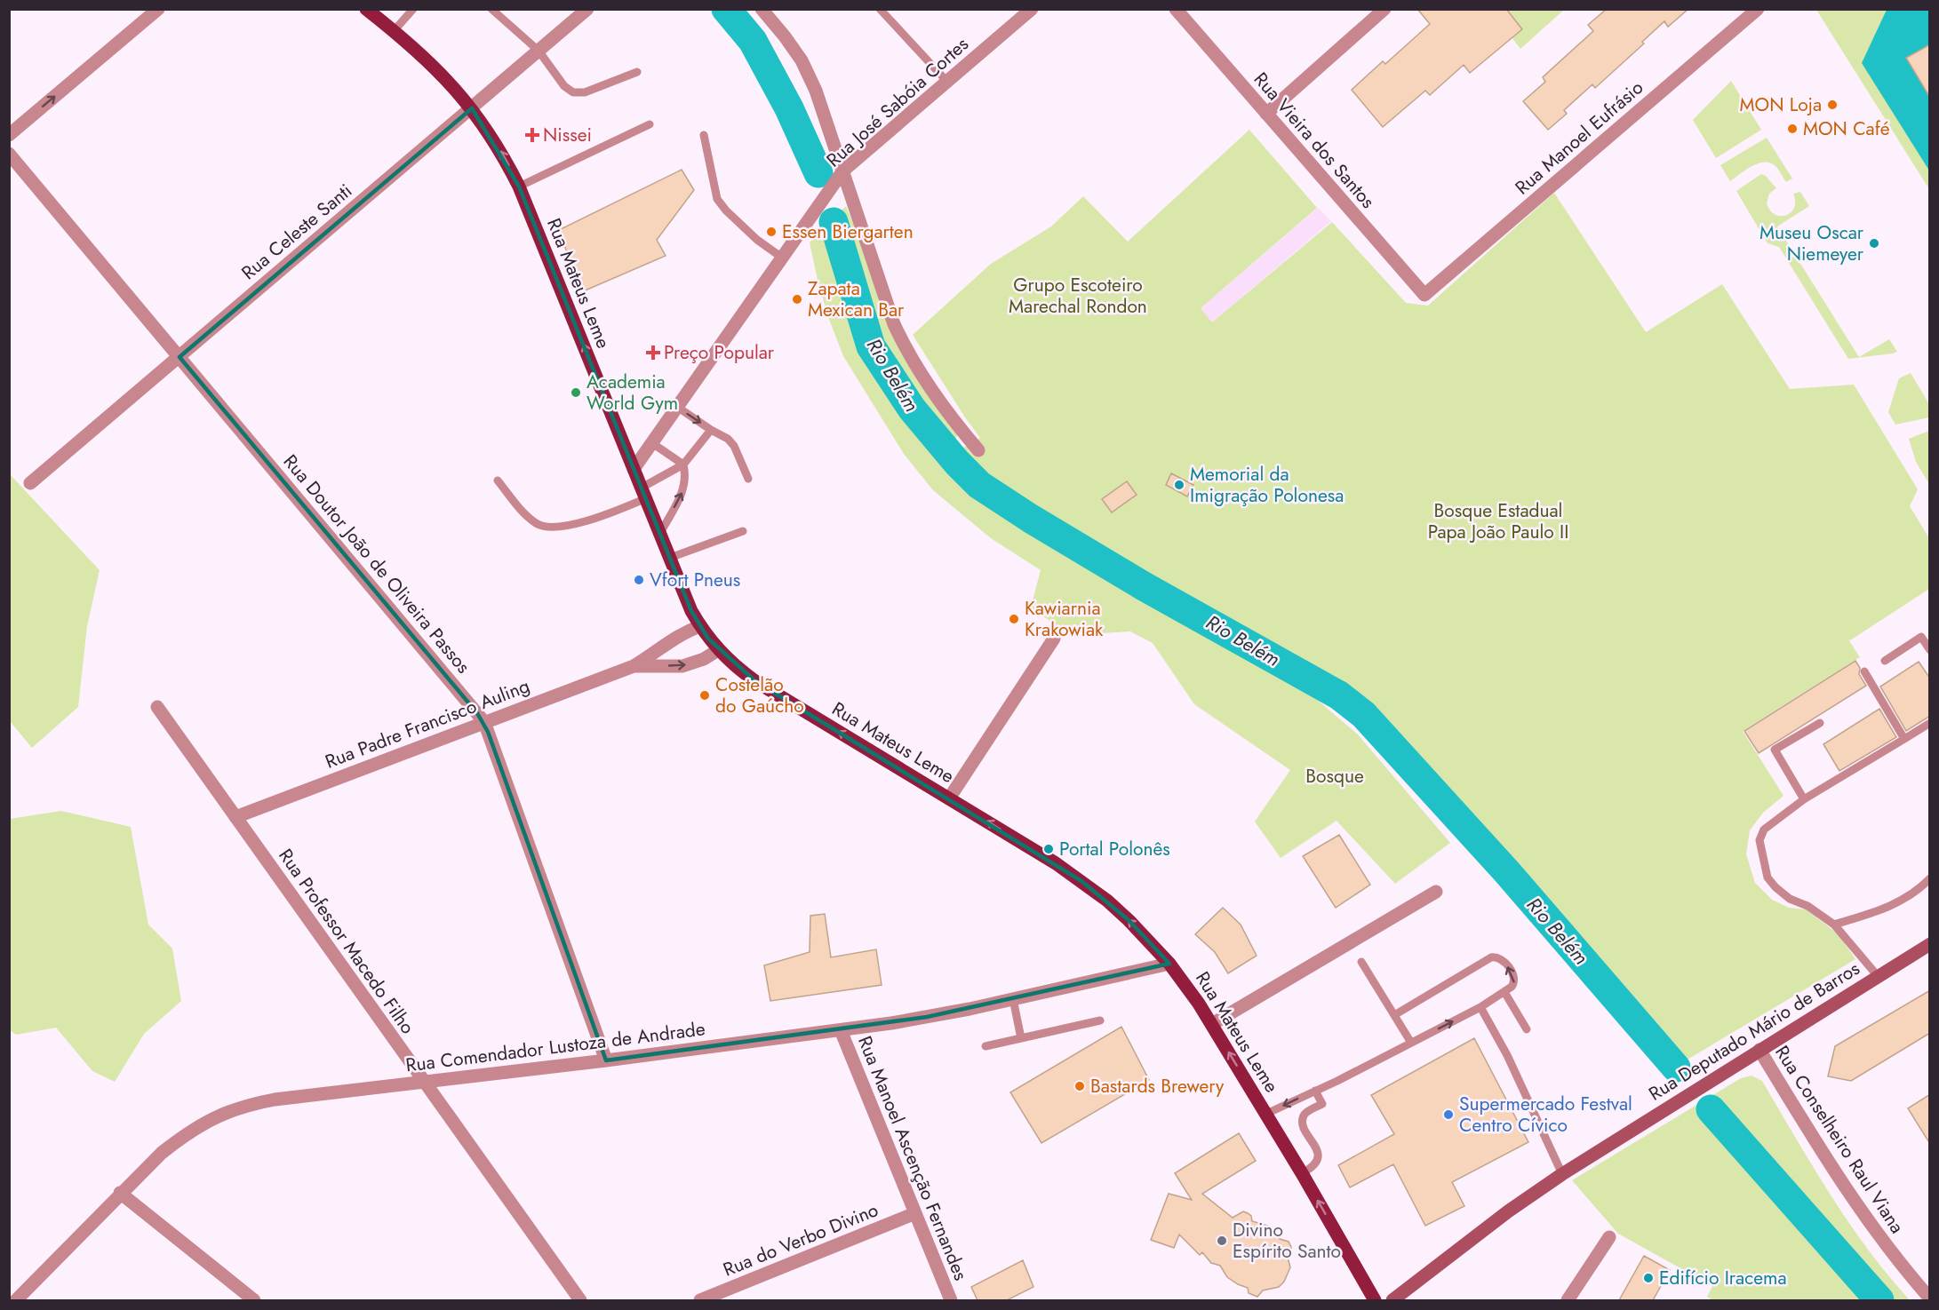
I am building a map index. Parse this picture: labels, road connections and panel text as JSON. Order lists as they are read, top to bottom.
{
  "streets": {
    "main road": ["Rua Mateus Leme", "Rua Deputado Mário de Barros"],
    "street": [
      "Rua José Sabóia Cortes",
      "Rua Manoel Eufrásio",
      "Rua Vieira dos Santos",
      "Rua Celeste Santi",
      "Rua Doutor João de Oliveira Passos",
      "Rua Padre Francisco Auling",
      "Rua Professor Macedo Filho",
      "Rua Comendador Lustoza de Andrade",
      "Rua Conselheiro Raul Viana",
      "Rua Manoel Ascenção Fernandes",
      "Rua do Verbo Divino"
    ]
  },
  "crossings": [
    ["Rua José Sabóia Cortes", "Rua Mateus Leme"],
    ["Rua Manoel Eufrásio", "Rua Vieira dos Santos"],
    ["Rua Celeste Santi", "Rua Mateus Leme"],
    ["Rua Celeste Santi", "Rua Doutor João de Oliveira Passos"],
    ["Rua Mateus Leme", "Rua Padre Francisco Auling"],
    ["Rua Mateus Leme", "Rua Comendador Lustoza de Andrade"],
    ["Rua Doutor João de Oliveira Passos", "Rua Padre Francisco Auling"],
    ["Rua Doutor João de Oliveira Passos", "Rua Comendador Lustoza de Andrade"],
    ["Rua Padre Francisco Auling", "Rua Professor Macedo Filho"],
    ["Rua Professor Macedo Filho", "Rua Comendador Lustoza de Andrade"],
    ["Rua Deputado Mário de Barros", "Rua Conselheiro Raul Viana"],
    ["Rua Comendador Lustoza de Andrade", "Rua Manoel Ascenção Fernandes"],
    ["Rua Manoel Ascenção Fernandes", "Rua do Verbo Divino"]
  ],
  "one_way": ["Rua Mateus Leme"],
  "water": ["Rio Belém"],
  "parks": ["Grupo Escoteiro Marechal Rondon", "Bosque Estadual Papa João Paulo II", "Bosque"],
  "places": {
    "other": [
      "MON Loja",
      "MON Café",
      "Essen Biergarten",
      "Museu Oscar Niemeyer",
      "Zapata Mexican Bar",
      "Academia World Gym",
      "Memorial da Imigração Polonesa",
      "Vfort Pneus",
      "Kawiarnia Krakowiak",
      "Costelão do Gaúcho",
      "Portal Polonês",
      "Bastards Brewery",
      "Supermercado Festval Centro Cívico",
      "Divino Espírito Santo",
      "Edifício Iracema"
    ],
    "health": ["Nissei", "Preço Popular"]
  }
}
